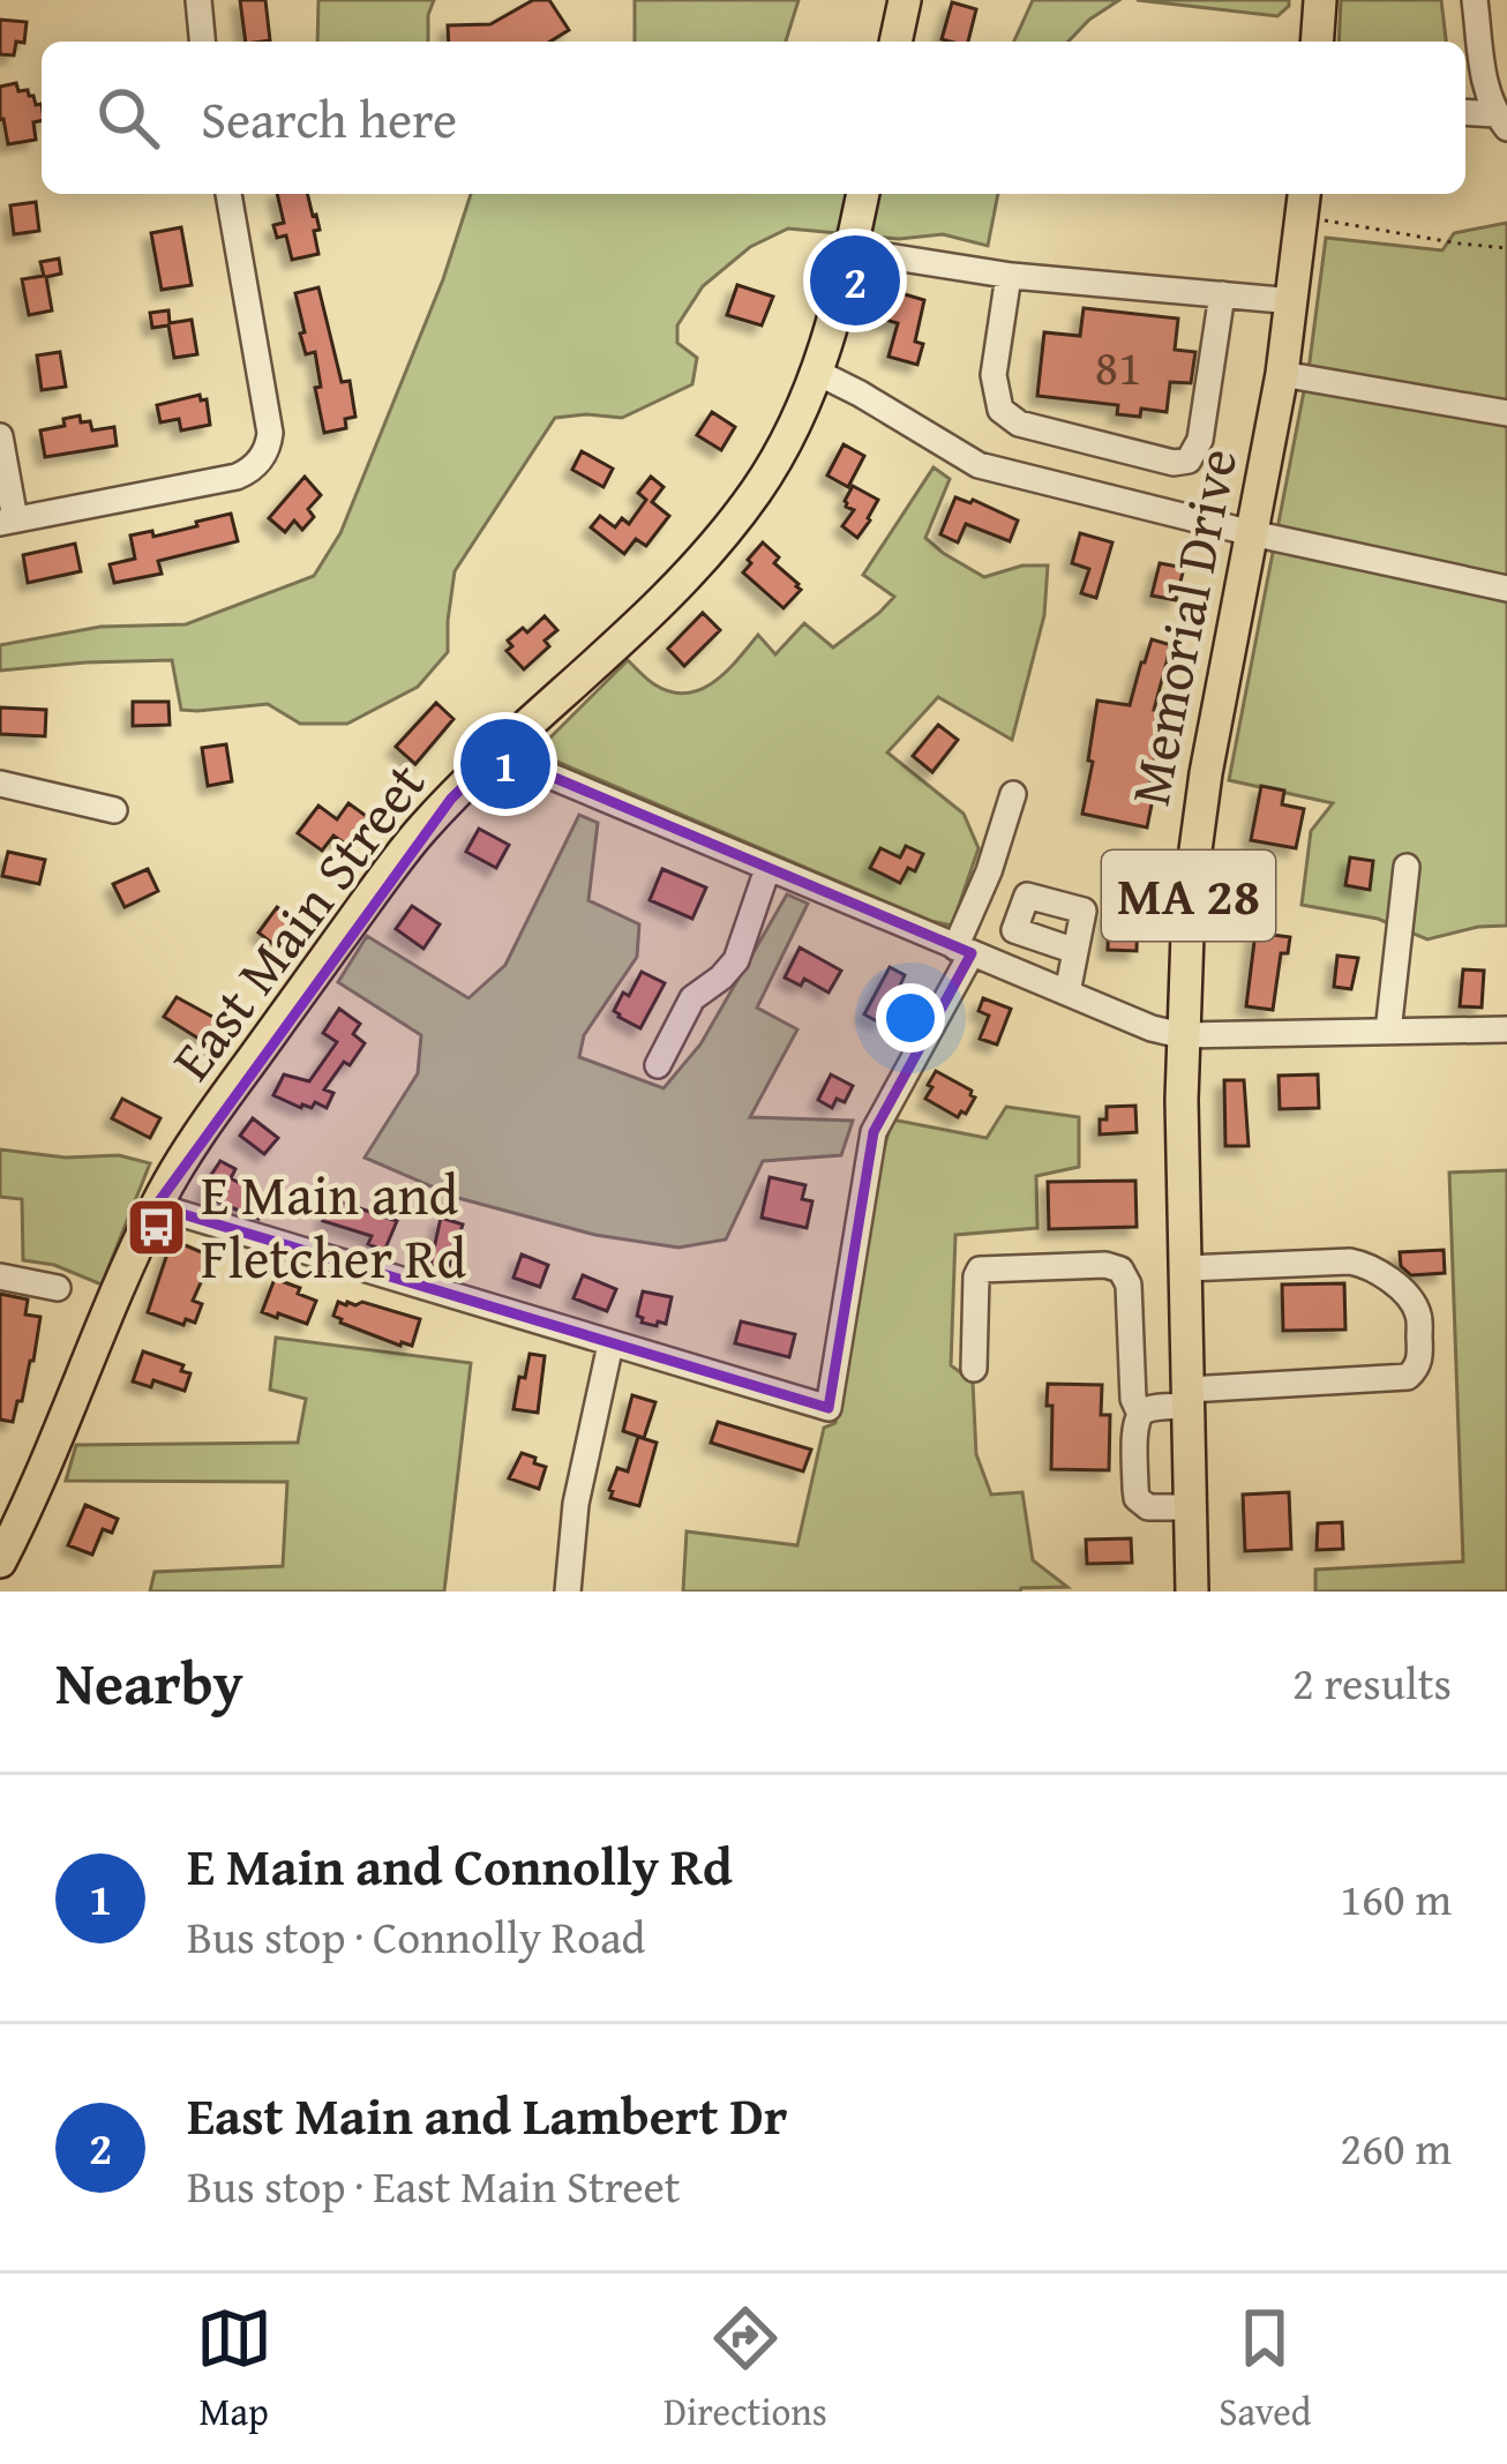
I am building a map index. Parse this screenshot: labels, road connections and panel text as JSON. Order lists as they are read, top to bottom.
{
  "streets": {
    "main road": ["Memorial Drive", "MA 28", "East Main Street"]
  },
  "places": {
    "bus stop": ["E Main and Fletcher Rd"]
  },
  "house_numbers": ["81"],
  "page": {
    "search": "Search here",
    "pins": ["2", "1"],
    "heading": ["Nearby", "2 results"],
    "list": [
      {
        "mark": "1",
        "name": "E Main and Connolly Rd",
        "note": "Bus stop · Connolly Road",
        "value": "160 m"
      },
      {
        "mark": "2",
        "name": "East Main and Lambert Dr",
        "note": "Bus stop · East Main Street",
        "value": "260 m"
      }
    ],
    "nav": ["Map", "Directions", "Saved"]
  }
}
